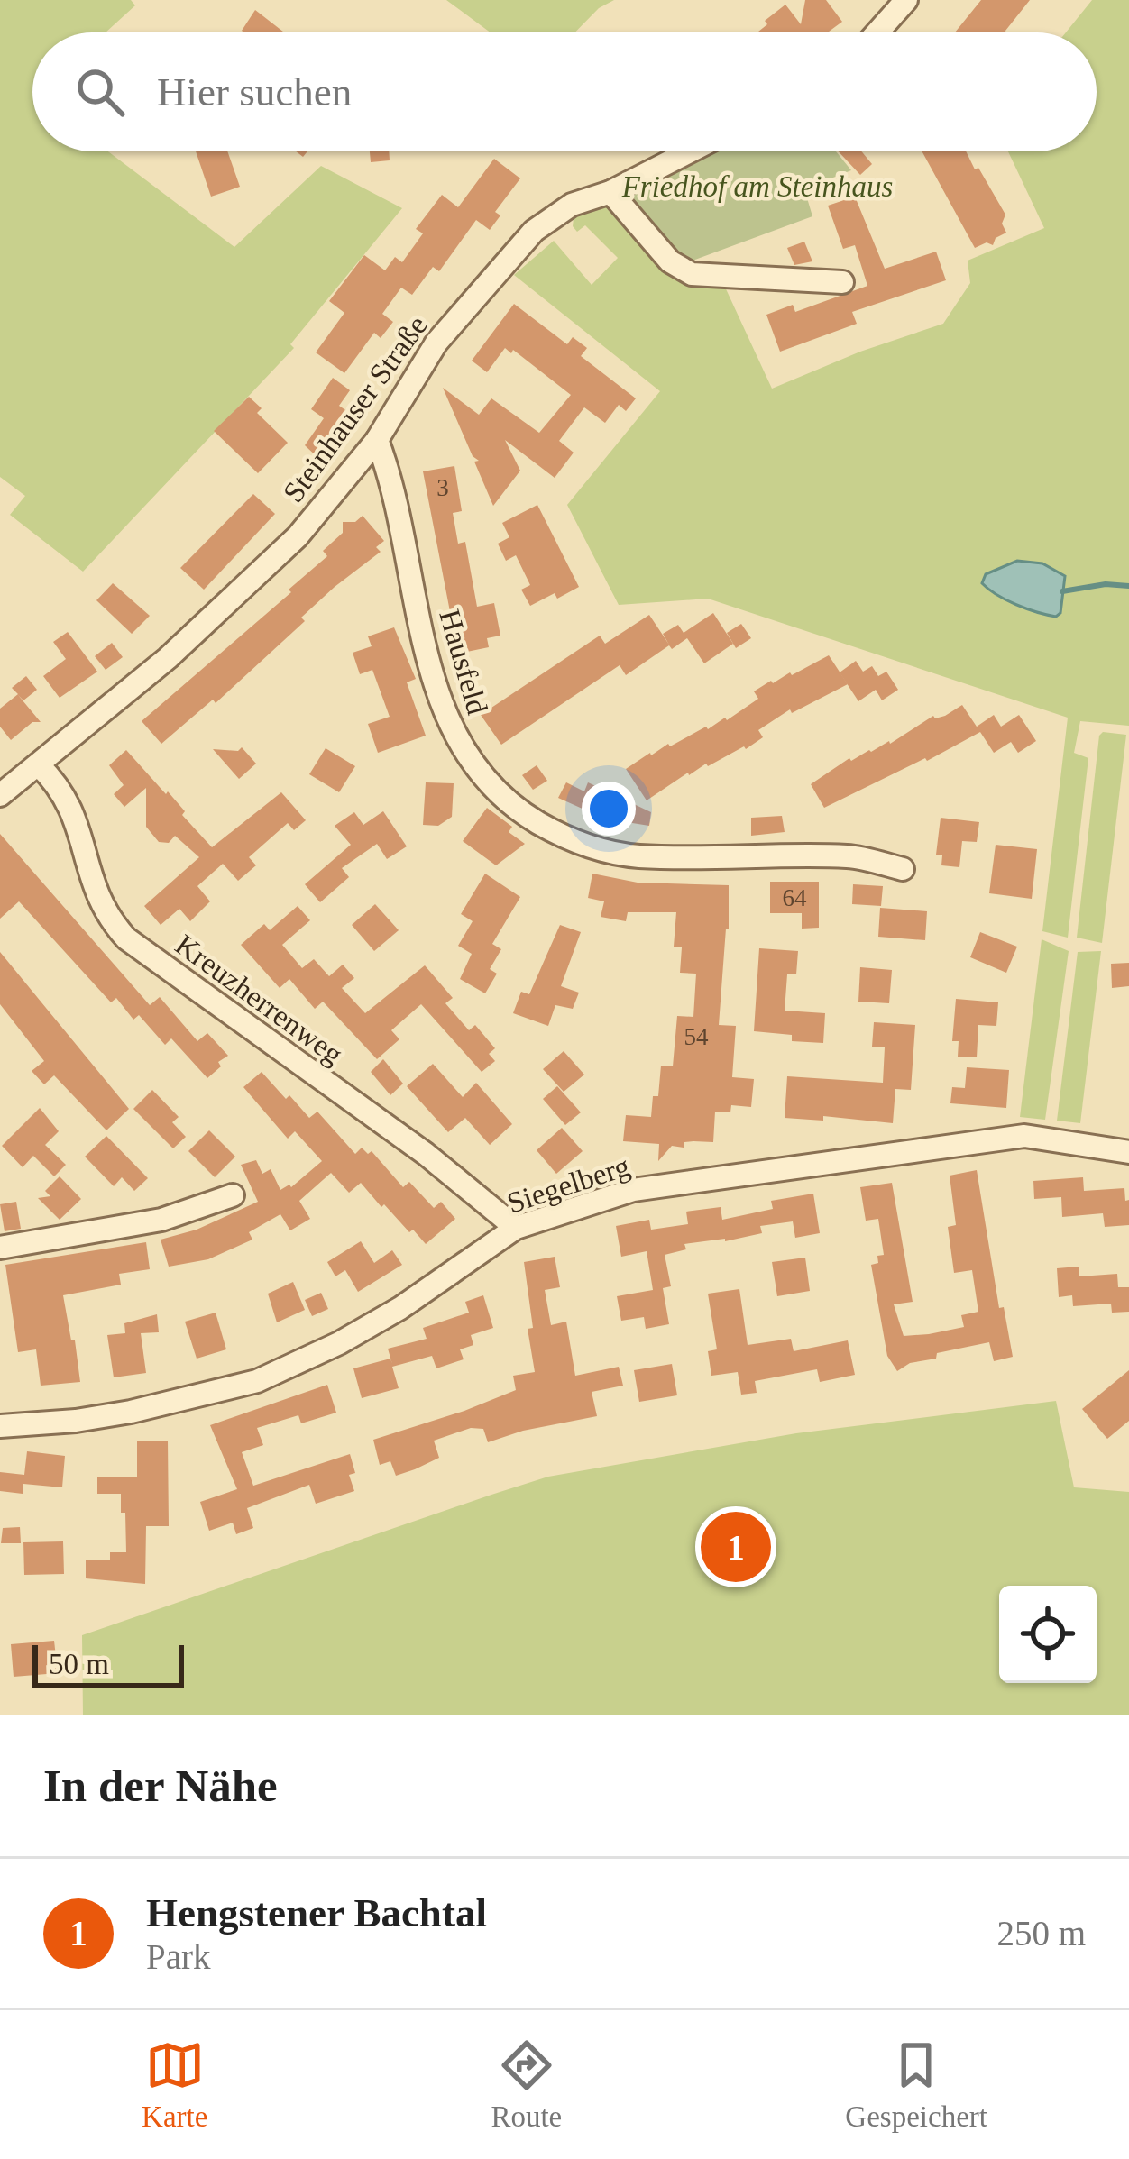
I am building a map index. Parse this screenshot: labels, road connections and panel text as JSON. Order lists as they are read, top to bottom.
{
  "streets": {
    "street": [
      "Steinhauser Straße",
      "Hausfeld",
      "Kreuzherrenweg",
      "Siegelberg"
    ]
  },
  "crossings": [
    ["Steinhauser Straße", "Hausfeld"],
    ["Steinhauser Straße", "Kreuzherrenweg"],
    ["Kreuzherrenweg", "Siegelberg"]
  ],
  "parks": ["Friedhof am Steinhaus"],
  "house_numbers": ["3", "64", "54"],
  "scale_bar": "50 m",
  "page": {
    "search": "Hier suchen",
    "pins": "1",
    "scale": "50 m",
    "heading": "In der Nähe",
    "list": [
      {
        "mark": "1",
        "name": "Hengstener Bachtal",
        "note": "Park",
        "value": "250 m"
      }
    ],
    "nav": ["Karte", "Route", "Gespeichert"]
  }
}
